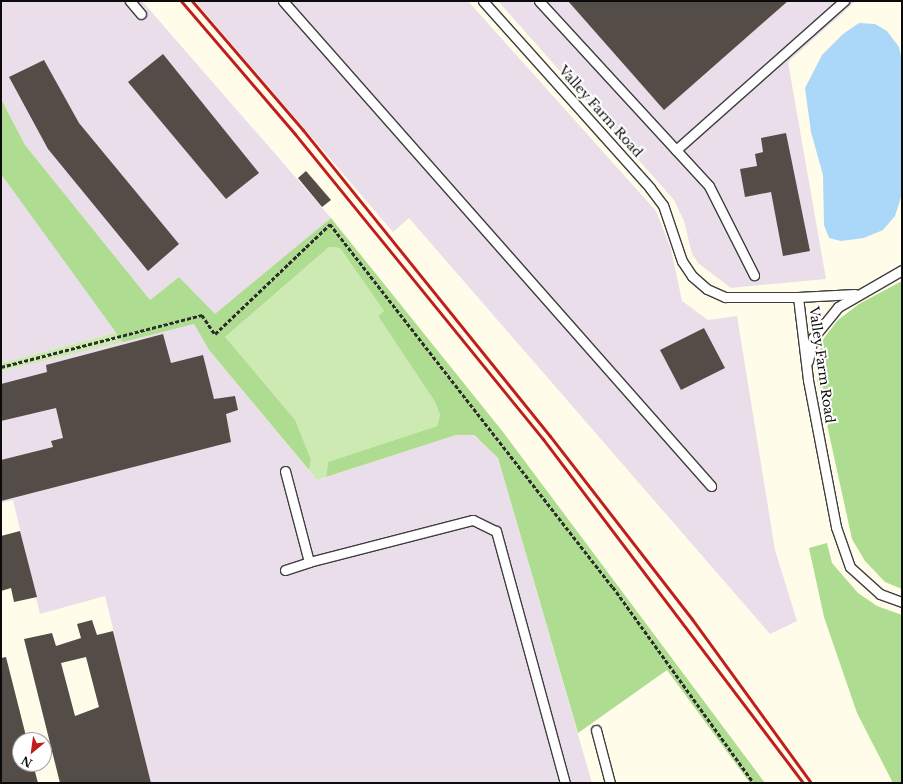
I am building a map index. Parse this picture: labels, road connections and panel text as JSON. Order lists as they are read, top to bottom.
{
  "streets": {
    "lane": ["Valley Farm Road"]
  },
  "north": "bottom left"
}
